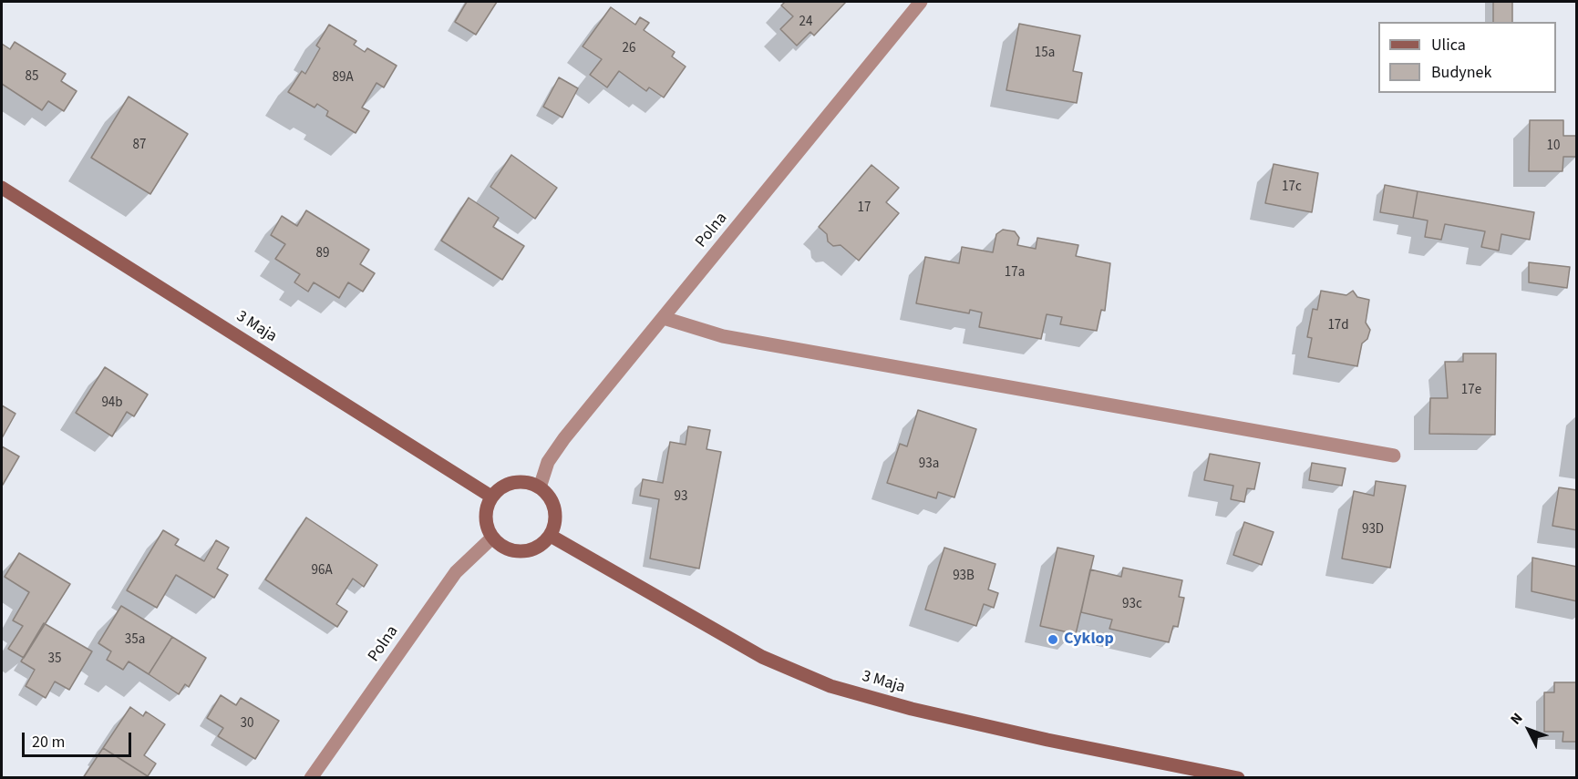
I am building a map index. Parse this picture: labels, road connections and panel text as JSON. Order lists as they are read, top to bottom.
{
  "streets": {
    "street": ["Polna", "3 Maja"]
  },
  "crossings": [
    ["Polna", "3 Maja"]
  ],
  "places": ["Cyklop"],
  "house_numbers": [
    "24",
    "26",
    "15a",
    "85",
    "89A",
    "87",
    "10",
    "17c",
    "17",
    "89",
    "17a",
    "17d",
    "17e",
    "94b",
    "93a",
    "93",
    "93D",
    "96A",
    "93B",
    "93c",
    "35a",
    "35",
    "30"
  ],
  "legend": ["Ulica", "Budynek"],
  "scale_bar": "20 m",
  "north": "top left"
}
